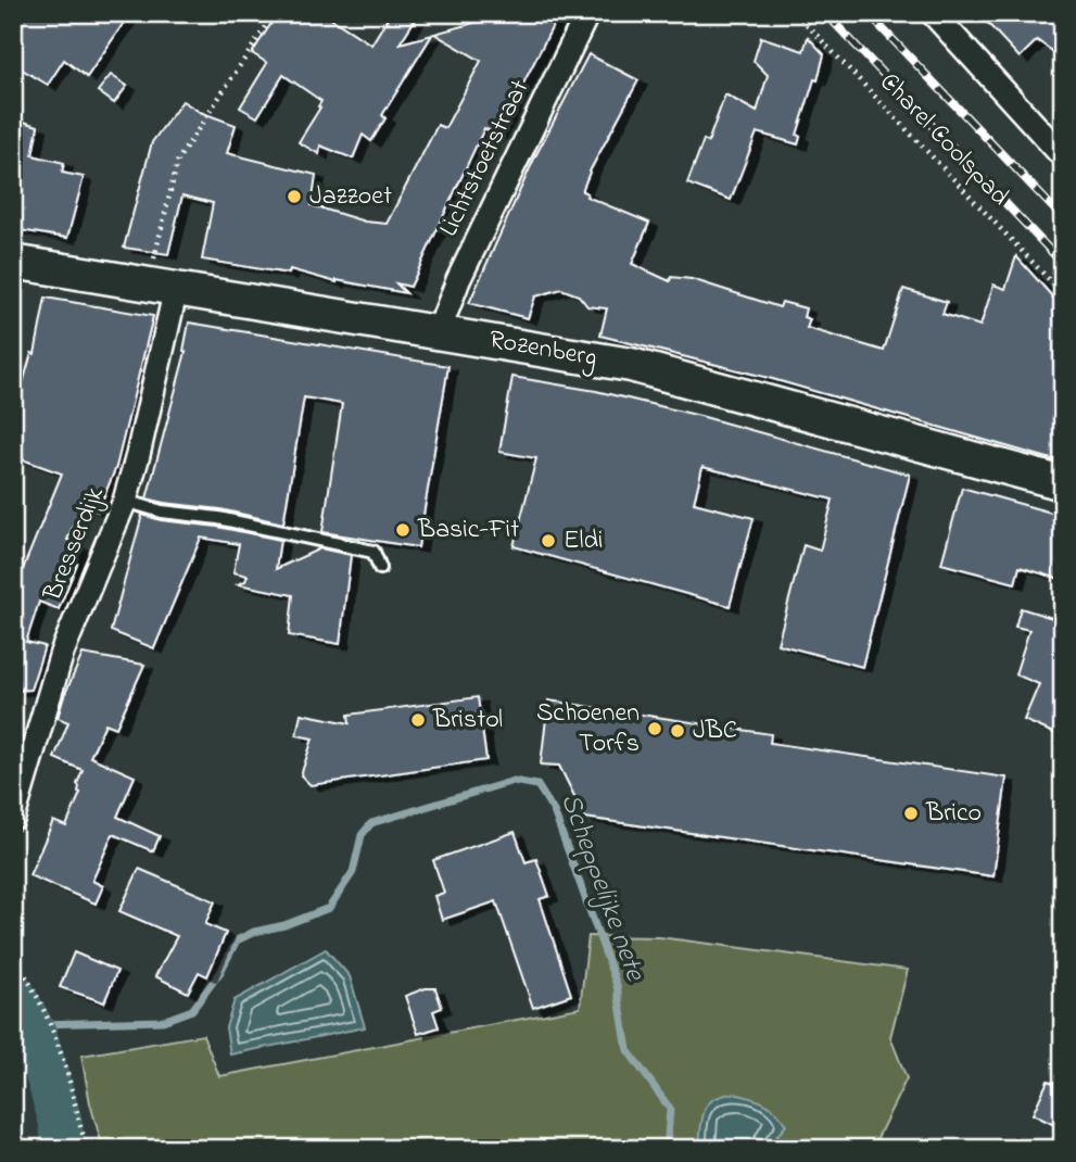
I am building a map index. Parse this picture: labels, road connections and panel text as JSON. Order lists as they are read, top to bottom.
{
  "streets": {
    "main road": ["Rozenberg"],
    "street": ["Lichtstoetstraat", "Bresserdijk"],
    "path": ["Charel Coolspad"]
  },
  "crossings": [
    ["Lichtstoetstraat", "Rozenberg"],
    ["Rozenberg", "Bresserdijk"]
  ],
  "water": ["Scheppelijke nete"],
  "places": [
    "Jazzoet",
    "Basic-Fit",
    "Eldi",
    "Bristol",
    "Schoenen Torfs",
    "JBC",
    "Brico"
  ]
}
